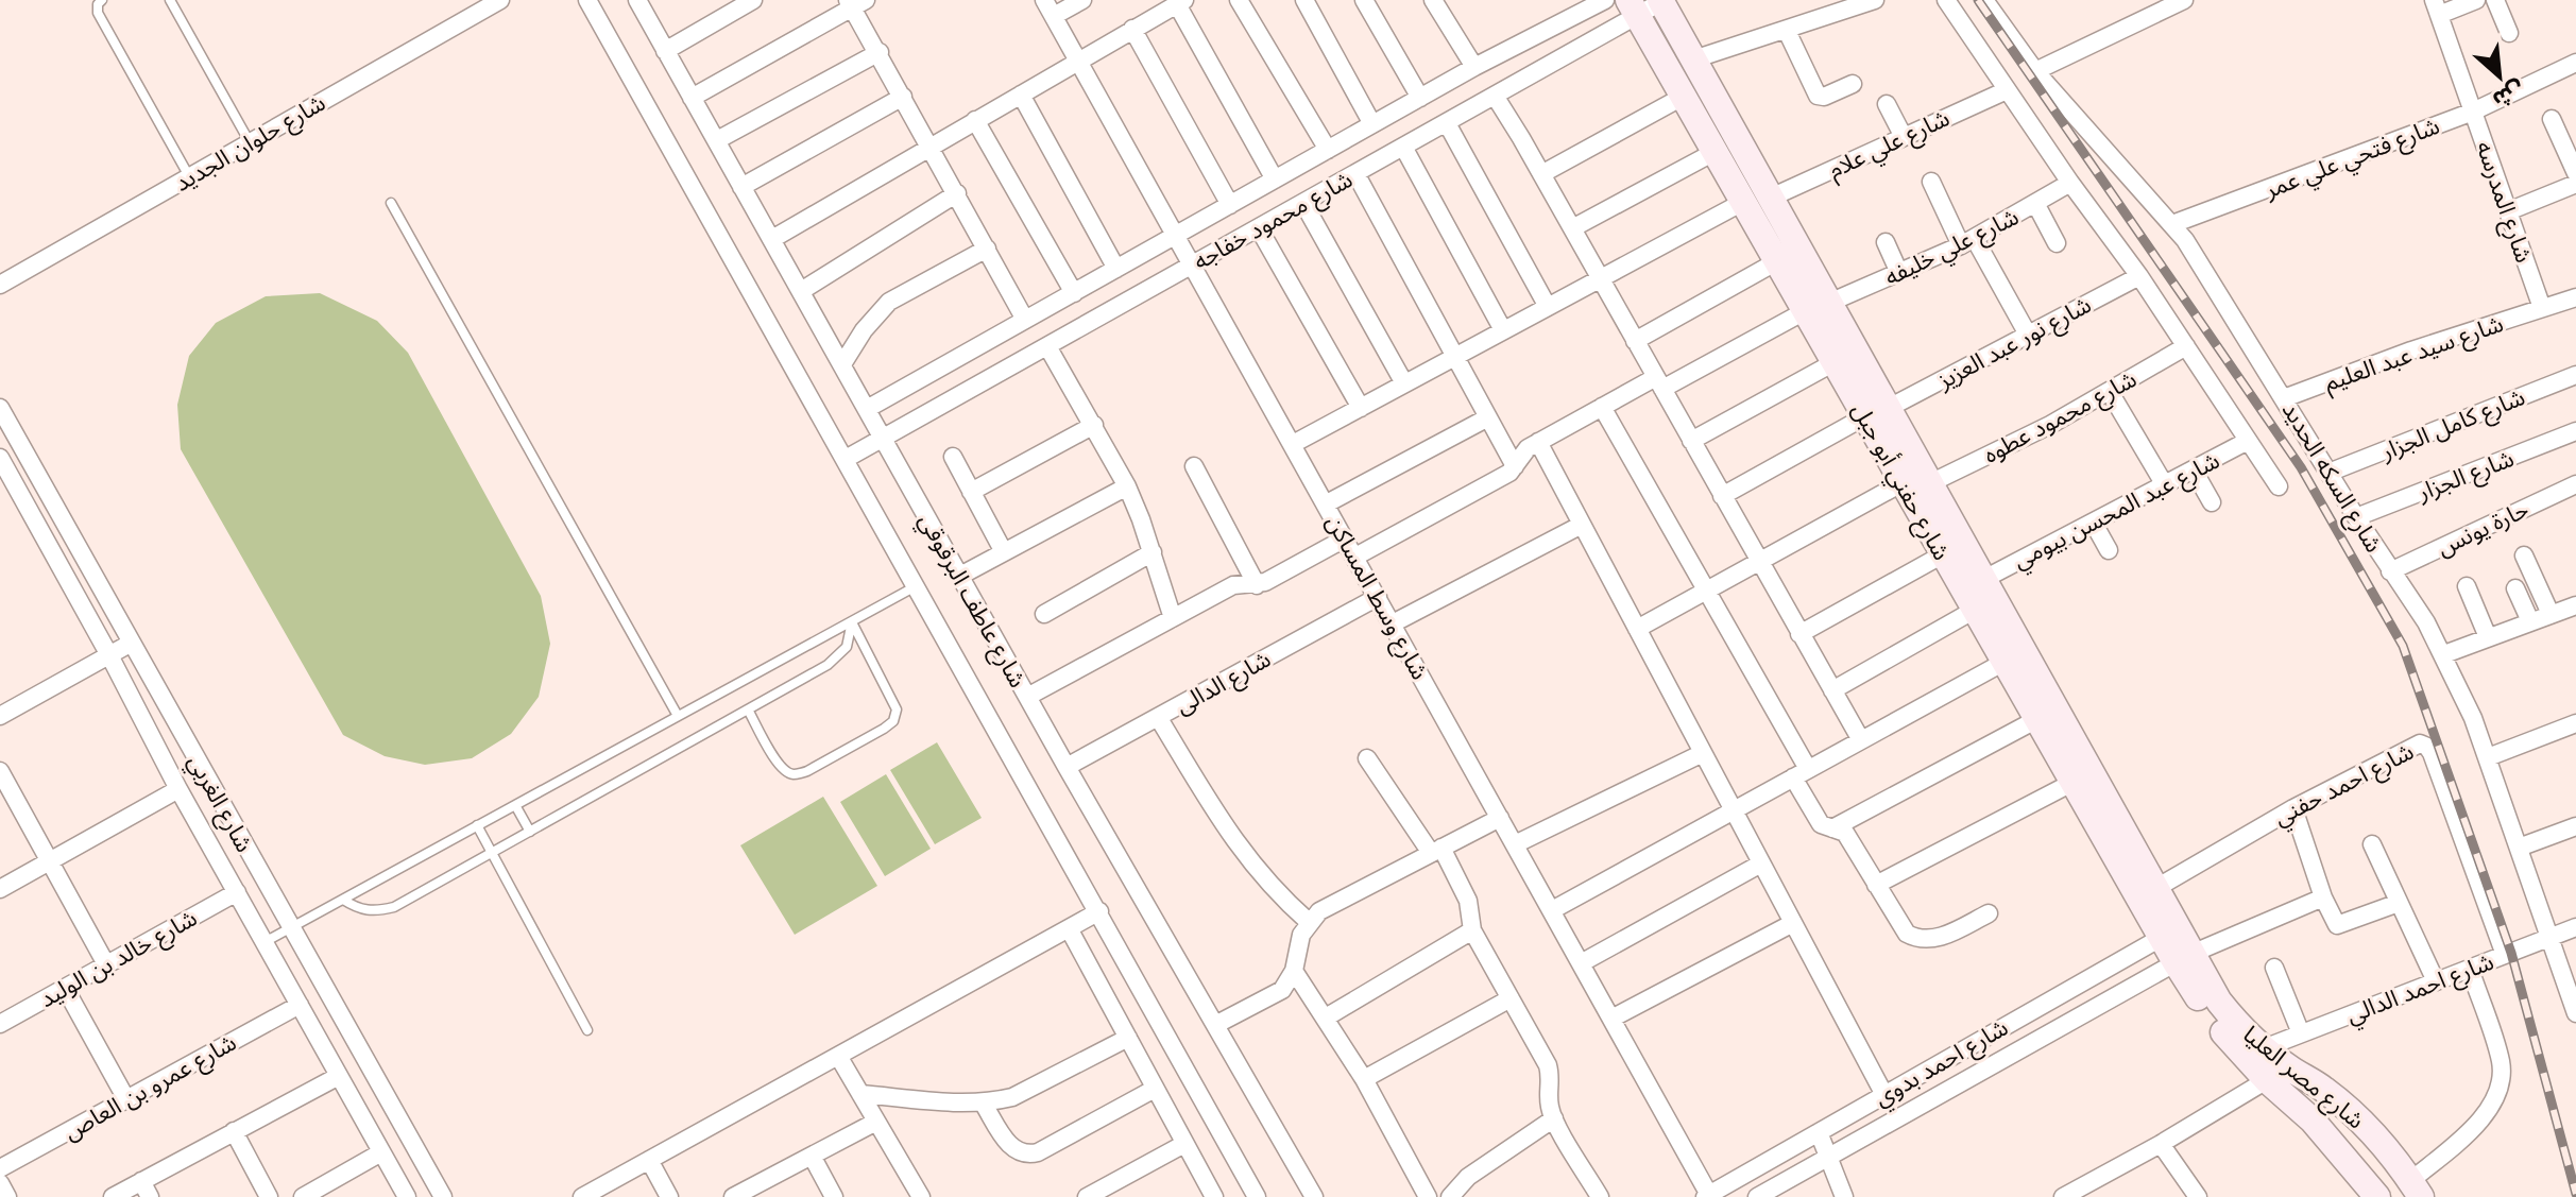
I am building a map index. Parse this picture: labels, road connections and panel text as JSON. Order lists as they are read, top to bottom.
{
  "streets": {
    "street": [
      "شارع حلوان الجديد",
      "شارع علي علام",
      "شارع فتحي علي عمر",
      "شارع المدرسه",
      "شارع محمود خفاجه",
      "شارع علي خليفه",
      "شارع نور عبد العزيز",
      "شارع سيد عبد العليم",
      "شارع محمود عطوه",
      "شارع كامل الجزار",
      "شارع الجزار",
      "شارع السكه الحديد",
      "شارع حفني أبو جبل",
      "شارع عبد المحسن بيومي",
      "حارة يونس",
      "شارع وسط المساكن",
      "شارع عاطف البرقوقي",
      "شارع الدالى",
      "شارع احمد حفني",
      "شارع الغربي",
      "شارع خالد بن الوليد",
      "شارع احمد الدالي",
      "شارع احمد بدوي",
      "شارع مصر العليا",
      "شارع عمرو بن العاص"
    ]
  },
  "crossings": [
    ["شارع علي علام", "شارع حفني أبو جبل"],
    ["شارع فتحي علي عمر", "شارع المدرسه"],
    ["شارع فتحي علي عمر", "شارع السكه الحديد"],
    ["شارع المدرسه", "شارع سيد عبد العليم"],
    ["شارع محمود خفاجه", "شارع حفني أبو جبل"],
    ["شارع محمود خفاجه", "شارع وسط المساكن"],
    ["شارع محمود خفاجه", "شارع عاطف البرقوقي"],
    ["شارع علي خليفه", "شارع حفني أبو جبل"],
    ["شارع علي خليفه", "شارع وسط المساكن"],
    ["شارع نور عبد العزيز", "شارع حفني أبو جبل"],
    ["شارع سيد عبد العليم", "شارع السكه الحديد"],
    ["شارع محمود عطوه", "شارع حفني أبو جبل"],
    ["شارع كامل الجزار", "شارع السكه الحديد"],
    ["شارع الجزار", "شارع السكه الحديد"],
    ["شارع السكه الحديد", "حارة يونس"],
    ["شارع السكه الحديد", "شارع احمد الدالي"],
    ["شارع حفني أبو جبل", "شارع عبد المحسن بيومي"],
    ["شارع حفني أبو جبل", "شارع احمد حفني"],
    ["شارع حفني أبو جبل", "شارع احمد بدوي"],
    ["شارع حفني أبو جبل", "شارع مصر العليا"],
    ["شارع وسط المساكن", "شارع الدالى"],
    ["شارع وسط المساكن", "شارع احمد بدوي"],
    ["شارع عاطف البرقوقي", "شارع الدالى"],
    ["شارع احمد حفني", "شارع احمد الدالي"],
    ["شارع الغربي", "شارع خالد بن الوليد"],
    ["شارع الغربي", "شارع عمرو بن العاص"],
    ["شارع احمد الدالي", "شارع مصر العليا"],
    ["شارع احمد بدوي", "شارع مصر العليا"]
  ],
  "north": "bottom right"
}
